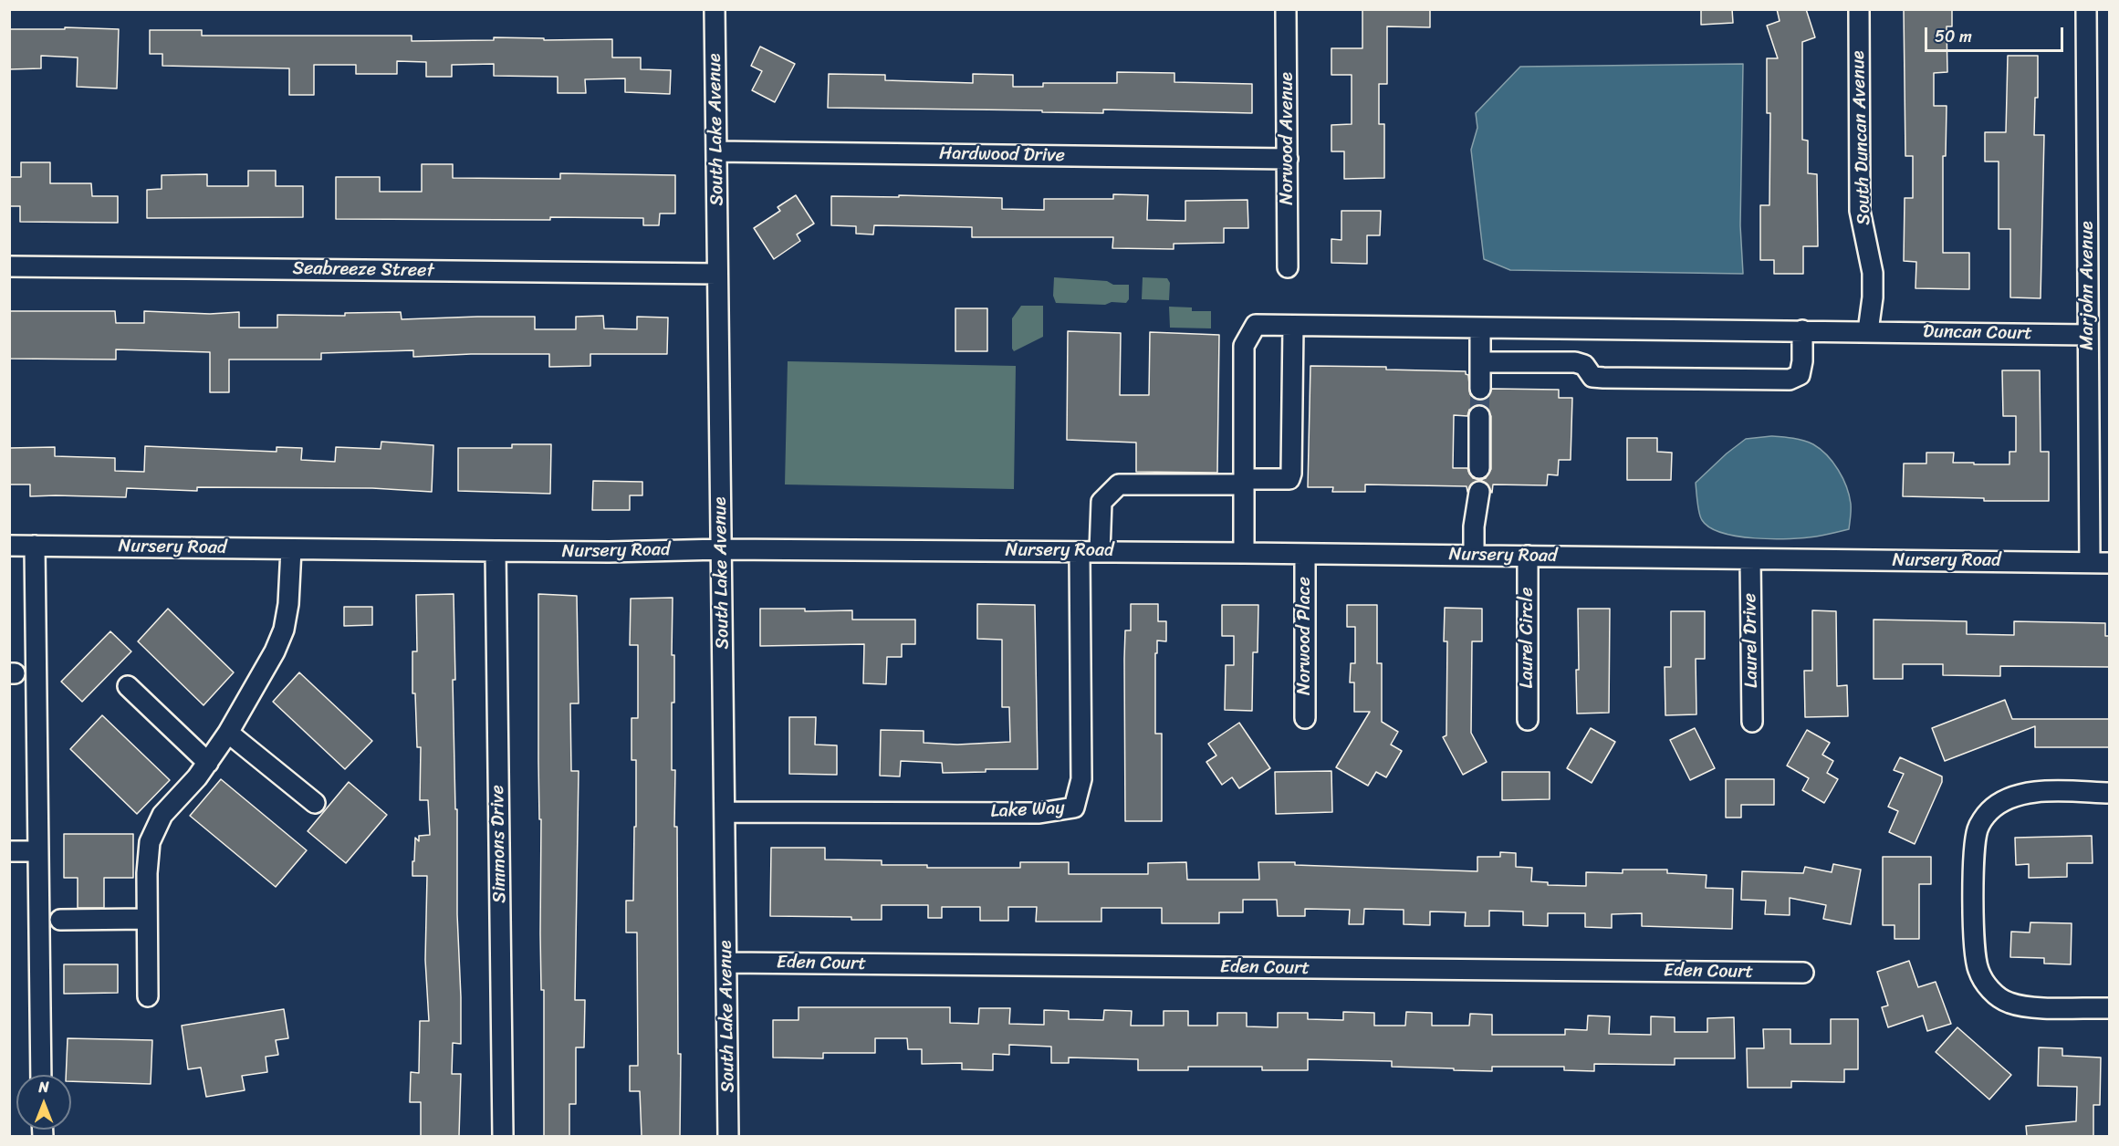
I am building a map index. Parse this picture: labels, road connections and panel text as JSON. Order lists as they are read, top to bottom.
{
  "streets": {
    "street": [
      "South Lake Avenue",
      "South Duncan Avenue",
      "Norwood Avenue",
      "Hardwood Drive",
      "Seabreeze Street",
      "Marjohn Avenue",
      "Duncan Court",
      "Nursery Road",
      "Norwood Place",
      "Laurel Circle",
      "Laurel Drive",
      "Lake Way",
      "Simmons Drive",
      "Eden Court"
    ]
  },
  "crossings": [
    ["South Lake Avenue", "Hardwood Drive"],
    ["South Lake Avenue", "Seabreeze Street"],
    ["South Lake Avenue", "Nursery Road"],
    ["South Lake Avenue", "Lake Way"],
    ["South Lake Avenue", "Eden Court"],
    ["South Duncan Avenue", "Duncan Court"],
    ["Norwood Avenue", "Hardwood Drive"],
    ["Marjohn Avenue", "Duncan Court"],
    ["Marjohn Avenue", "Nursery Road"],
    ["Nursery Road", "Norwood Place"],
    ["Nursery Road", "Laurel Circle"],
    ["Nursery Road", "Laurel Drive"],
    ["Nursery Road", "Lake Way"],
    ["Nursery Road", "Simmons Drive"]
  ],
  "scale_bar": "50 m",
  "north": "top"
}
